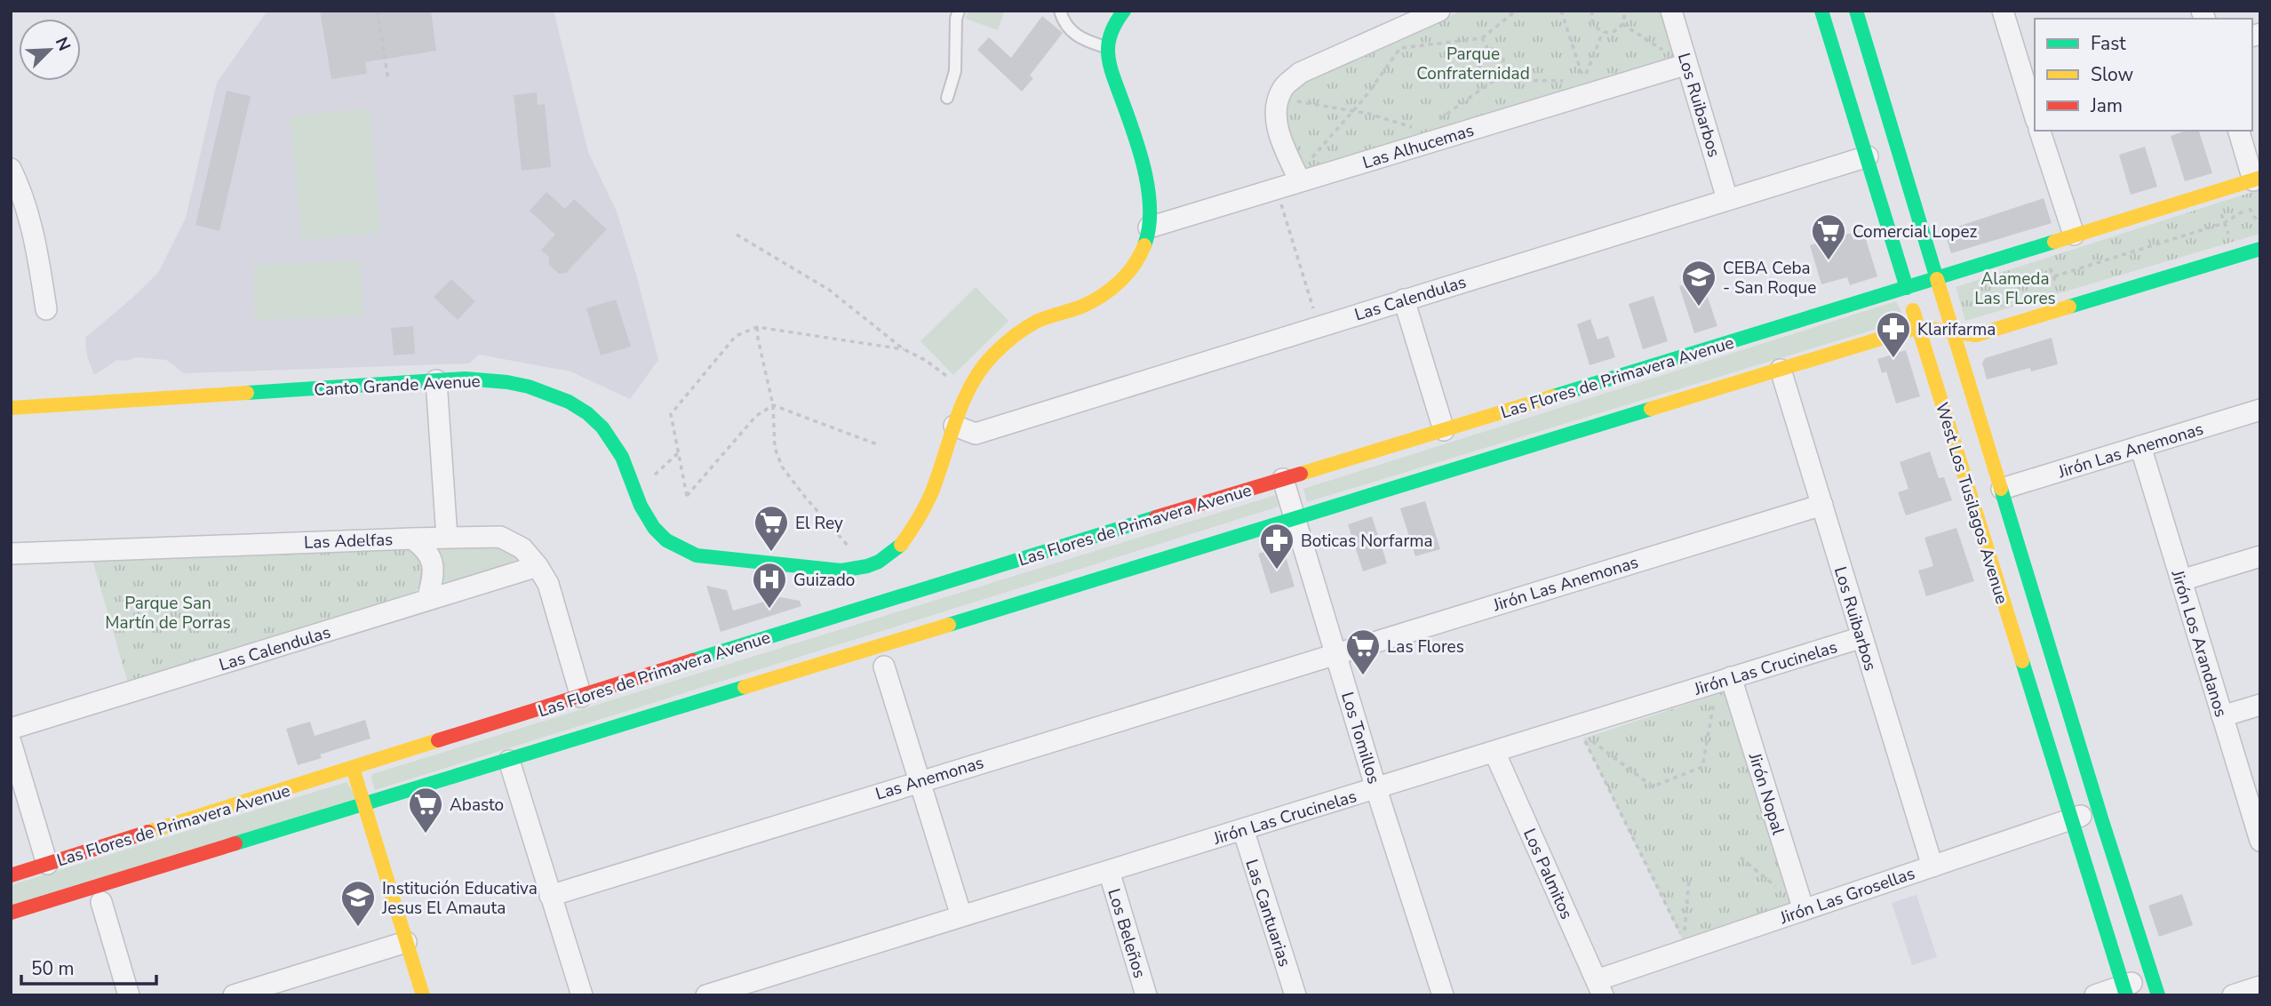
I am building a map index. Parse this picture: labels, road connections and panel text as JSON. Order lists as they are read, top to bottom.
{
  "streets": {
    "main road": ["Las Flores de Primavera Avenue", "Canto Grande Avenue", "West Los Tusilagos Avenue"],
    "street": [
      "Los Ruibarbos",
      "Las Alhucemas",
      "Las Calendulas",
      "Jirón Las Anemonas",
      "Las Adelfas",
      "Jirón Los Arandanos",
      "Jirón Las Crucinelas",
      "Los Tomillos",
      "Las Anemonas",
      "Jirón Nopal",
      "Los Palmitos",
      "Jirón Las Grosellas",
      "Las Cantuarias",
      "Los Beleños"
    ]
  },
  "crossings": [
    ["Los Ruibarbos", "Las Alhucemas"],
    ["Los Ruibarbos", "Las Calendulas"],
    ["Los Ruibarbos", "Jirón Las Anemonas"],
    ["Los Ruibarbos", "Jirón Las Crucinelas"],
    ["Los Ruibarbos", "Jirón Las Grosellas"],
    ["Las Alhucemas", "Canto Grande Avenue"],
    ["Las Calendulas", "Canto Grande Avenue"],
    ["Las Calendulas", "West Los Tusilagos Avenue"],
    ["Las Calendulas", "Las Adelfas"],
    ["Las Flores de Primavera Avenue", "West Los Tusilagos Avenue"],
    ["Las Flores de Primavera Avenue", "Las Adelfas"],
    ["Las Flores de Primavera Avenue", "Los Tomillos"],
    ["Jirón Las Anemonas", "West Los Tusilagos Avenue"],
    ["Jirón Las Anemonas", "Jirón Los Arandanos"],
    ["Jirón Las Anemonas", "Los Tomillos"],
    ["Jirón Las Anemonas", "Las Anemonas"],
    ["West Los Tusilagos Avenue", "Jirón Las Grosellas"],
    ["Jirón Las Crucinelas", "Los Tomillos"],
    ["Jirón Las Crucinelas", "Jirón Nopal"],
    ["Jirón Las Crucinelas", "Los Palmitos"],
    ["Jirón Las Crucinelas", "Las Cantuarias"],
    ["Jirón Las Crucinelas", "Los Beleños"],
    ["Jirón Nopal", "Jirón Las Grosellas"],
    ["Los Palmitos", "Jirón Las Grosellas"]
  ],
  "parks": ["Parque Confraternidad", "Alameda Las FLores", "Parque San Martín de Porras"],
  "places": {
    "supermarket": [
      "Comercial Lopez",
      "El Rey",
      "Las Flores",
      "Abasto"
    ],
    "school or university": ["CEBA Ceba - San Roque", "Institución Educativa Jesus El Amauta"],
    "pharmacy": ["Klarifarma", "Boticas Norfarma"],
    "hospital": ["Guizado"]
  },
  "legend": ["Fast", "Slow", "Jam"],
  "scale_bar": "50 m",
  "north": "top right"
}
